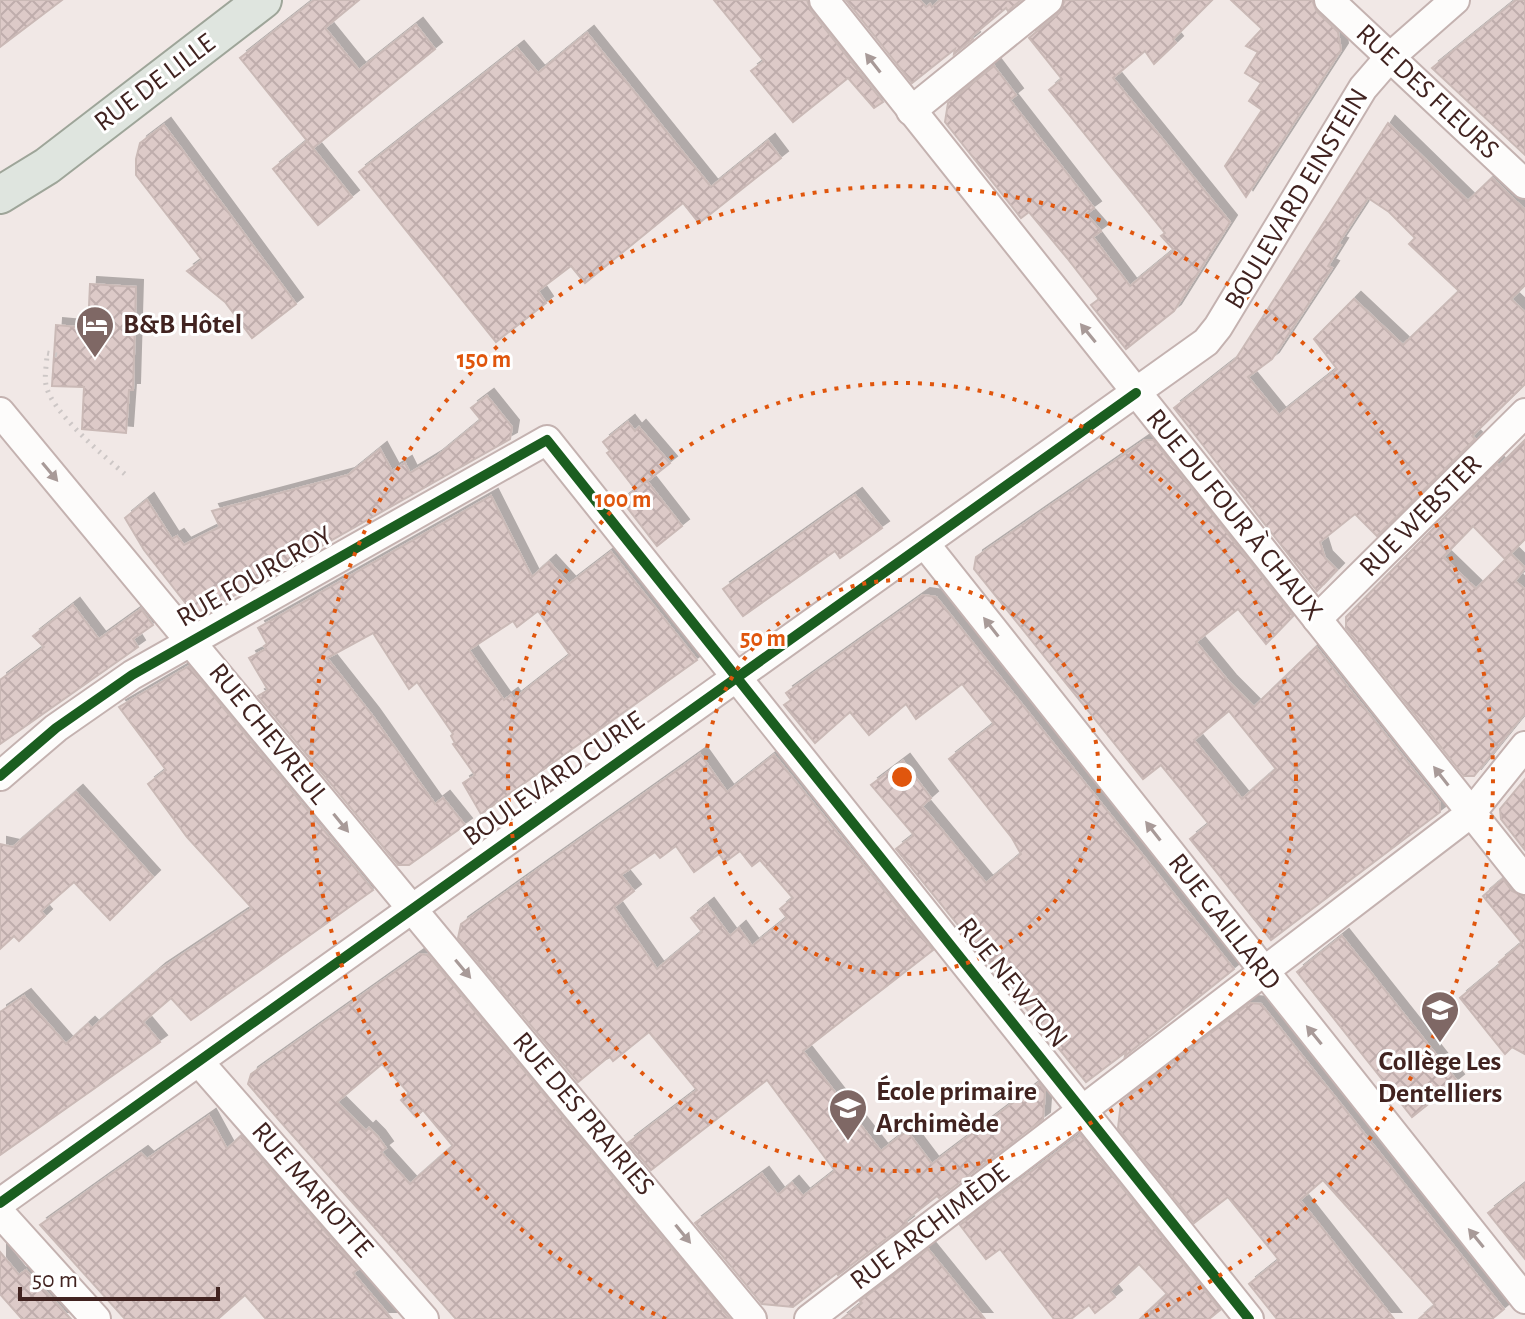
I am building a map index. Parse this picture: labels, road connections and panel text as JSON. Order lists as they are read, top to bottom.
{
  "streets": {
    "main road": ["RUE DE LILLE"],
    "street": [
      "RUE DES FLEURS",
      "BOULEVARD EINSTEIN",
      "RUE DU FOUR À CHAUX",
      "RUE WEBSTER",
      "RUE FOURCROY",
      "RUE CHEVREUL",
      "BOULEVARD CURIE",
      "RUE GAILLARD",
      "RUE NEWTON",
      "RUE DES PRAIRIES",
      "RUE MARIOTTE",
      "RUE ARCHIMÈDE"
    ]
  },
  "crossings": [
    ["RUE DES FLEURS", "BOULEVARD EINSTEIN"],
    ["BOULEVARD EINSTEIN", "RUE DU FOUR À CHAUX"],
    ["BOULEVARD EINSTEIN", "BOULEVARD CURIE"],
    ["RUE DU FOUR À CHAUX", "RUE WEBSTER"],
    ["RUE DU FOUR À CHAUX", "BOULEVARD CURIE"],
    ["RUE DU FOUR À CHAUX", "RUE ARCHIMÈDE"],
    ["RUE FOURCROY", "RUE CHEVREUL"],
    ["RUE FOURCROY", "RUE NEWTON"],
    ["RUE CHEVREUL", "BOULEVARD CURIE"],
    ["RUE CHEVREUL", "RUE DES PRAIRIES"],
    ["BOULEVARD CURIE", "RUE GAILLARD"],
    ["BOULEVARD CURIE", "RUE NEWTON"],
    ["BOULEVARD CURIE", "RUE DES PRAIRIES"],
    ["BOULEVARD CURIE", "RUE MARIOTTE"],
    ["RUE GAILLARD", "RUE ARCHIMÈDE"],
    ["RUE NEWTON", "RUE ARCHIMÈDE"]
  ],
  "one_way": [
    "RUE DU FOUR À CHAUX",
    "RUE CHEVREUL",
    "RUE GAILLARD",
    "RUE DES PRAIRIES"
  ],
  "places": {
    "hotel": ["B&B Hôtel"],
    "school or university": ["Collège Les Dentelliers", "École primaire Archimède"]
  },
  "scale_bar": "50 m",
  "rings": ["150 m", "100 m", "50 m"]
}
